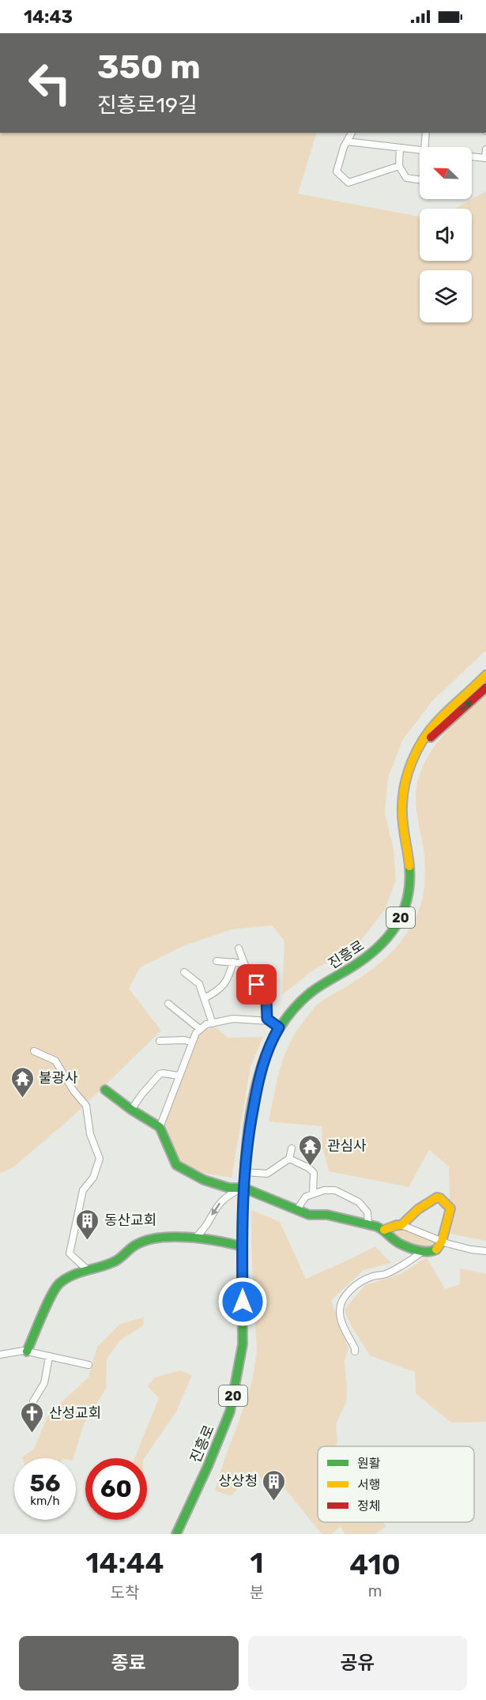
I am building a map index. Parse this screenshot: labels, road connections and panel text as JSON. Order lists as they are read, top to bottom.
{
  "streets": {
    "main road": ["20", "진흥로"]
  },
  "places": {
    "temple": ["불광사", "관심사"],
    "building": ["동산교회", "상상청"],
    "church": ["산성교회"]
  },
  "legend": ["원활", "서행", "정체"],
  "north": "top left",
  "page": {
    "status": "14:43",
    "turn": ["350 m", "진흥로19길"],
    "speed": "56 km/h",
    "limit": "60",
    "eta": [
      "14:44",
      "도착",
      "1",
      "분",
      "410",
      "m"
    ],
    "buttons": ["종료", "공유"]
  }
}
